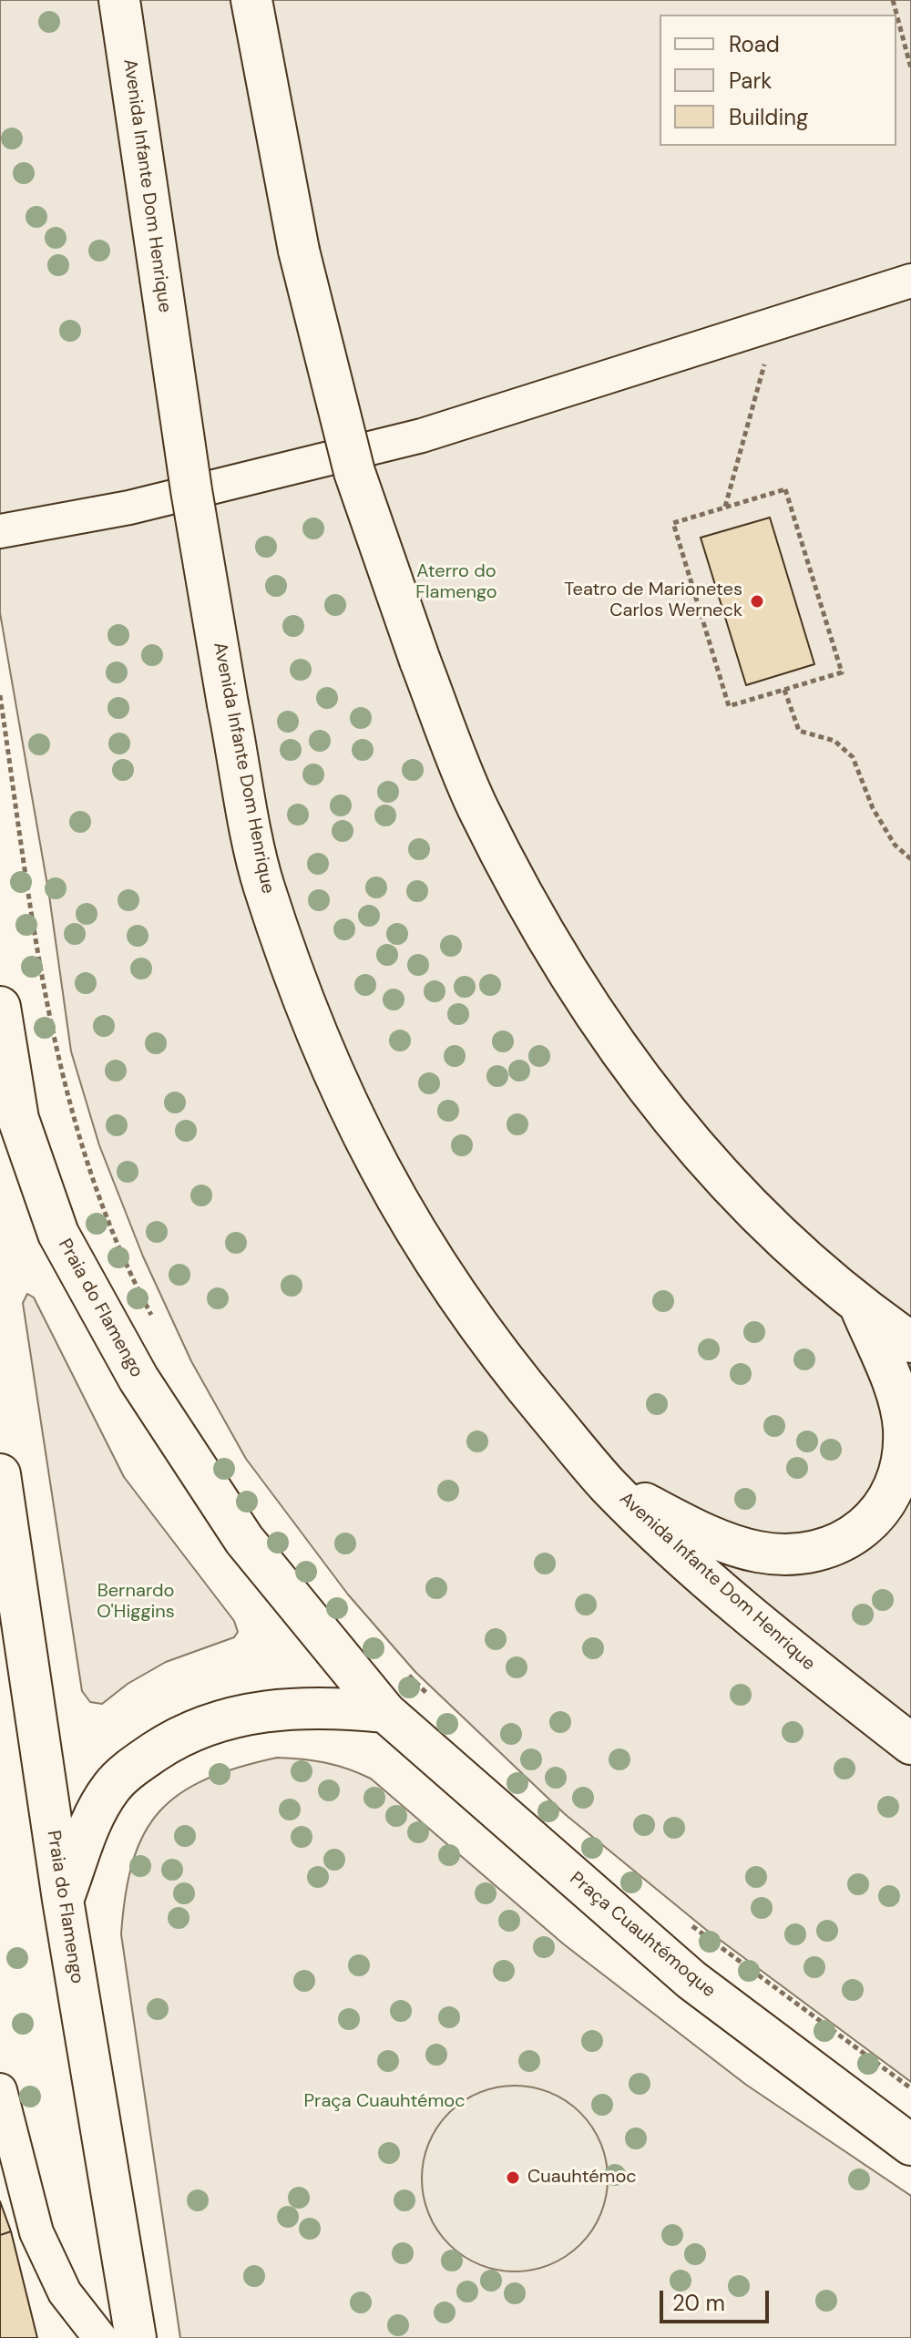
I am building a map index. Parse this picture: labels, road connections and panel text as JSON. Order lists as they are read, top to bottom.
{
  "streets": {
    "main road": ["Avenida Infante Dom Henrique", "Praia do Flamengo", "Praça Cuauhtémoque"]
  },
  "crossings": [
    ["Praia do Flamengo", "Praça Cuauhtémoque"]
  ],
  "parks": ["Aterro do Flamengo", "Bernardo O'Higgins", "Praça Cuauhtémoc"],
  "places": ["Teatro de Marionetes Carlos Werneck", "Cuauhtémoc"],
  "legend": ["Road", "Park", "Building"],
  "scale_bar": "20 m"
}
